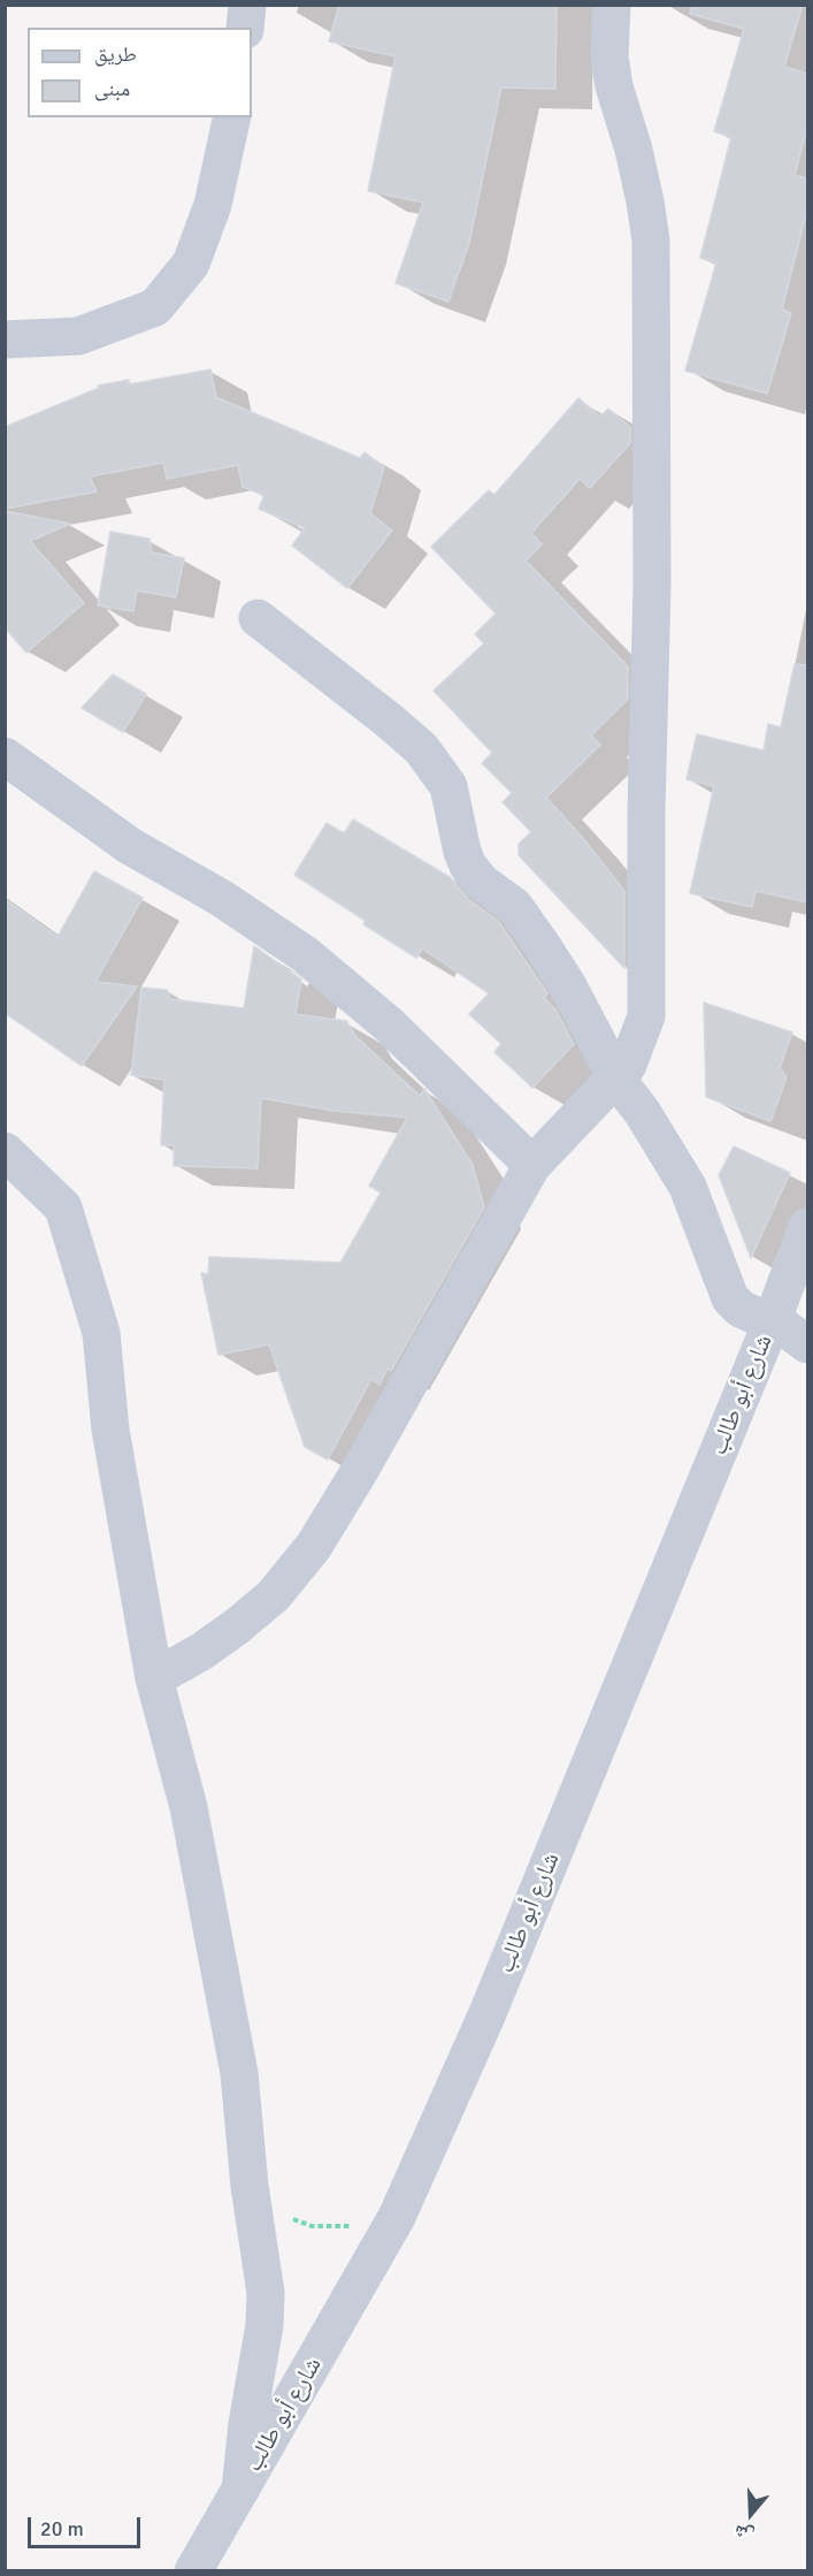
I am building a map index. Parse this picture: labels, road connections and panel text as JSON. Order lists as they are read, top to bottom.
{
  "streets": {
    "street": ["شارع أبو طالب"]
  },
  "legend": ["طريق", "مبنى"],
  "scale_bar": "20 m",
  "north": "bottom"
}
